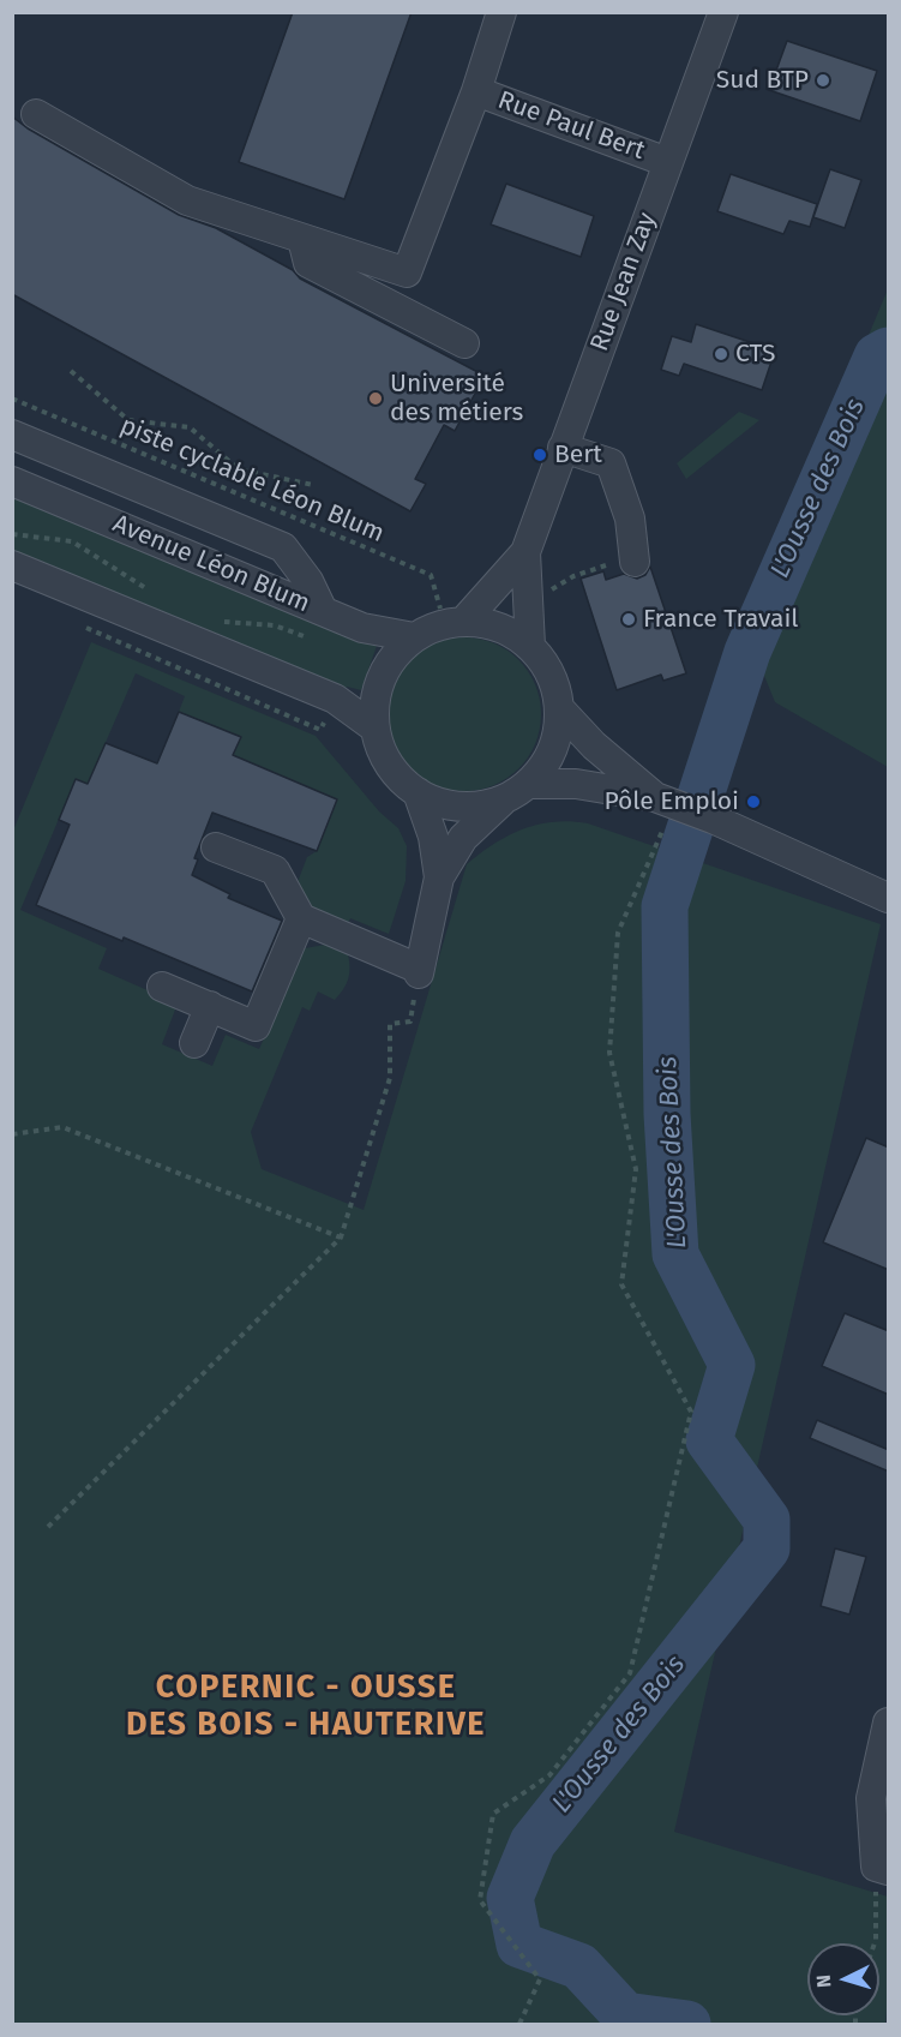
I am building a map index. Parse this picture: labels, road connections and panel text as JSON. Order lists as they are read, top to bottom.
{
  "streets": {
    "street": ["Rue Paul Bert", "Rue Jean Zay", "Avenue Léon Blum"],
    "path": ["piste cyclable Léon Blum"]
  },
  "crossings": [
    ["Rue Paul Bert", "Rue Jean Zay"],
    ["Rue Jean Zay", "piste cyclable Léon Blum"],
    ["Rue Jean Zay", "Avenue Léon Blum"],
    ["piste cyclable Léon Blum", "Avenue Léon Blum"]
  ],
  "districts": ["COPERNIC - OUSSE DES BOIS - HAUTERIVE"],
  "water": ["L'Ousse des Bois"],
  "places": [
    "Sud BTP",
    "CTS",
    "Université des métiers",
    "Bert",
    "France Travail",
    "Pôle Emploi"
  ],
  "north": "left"
}
